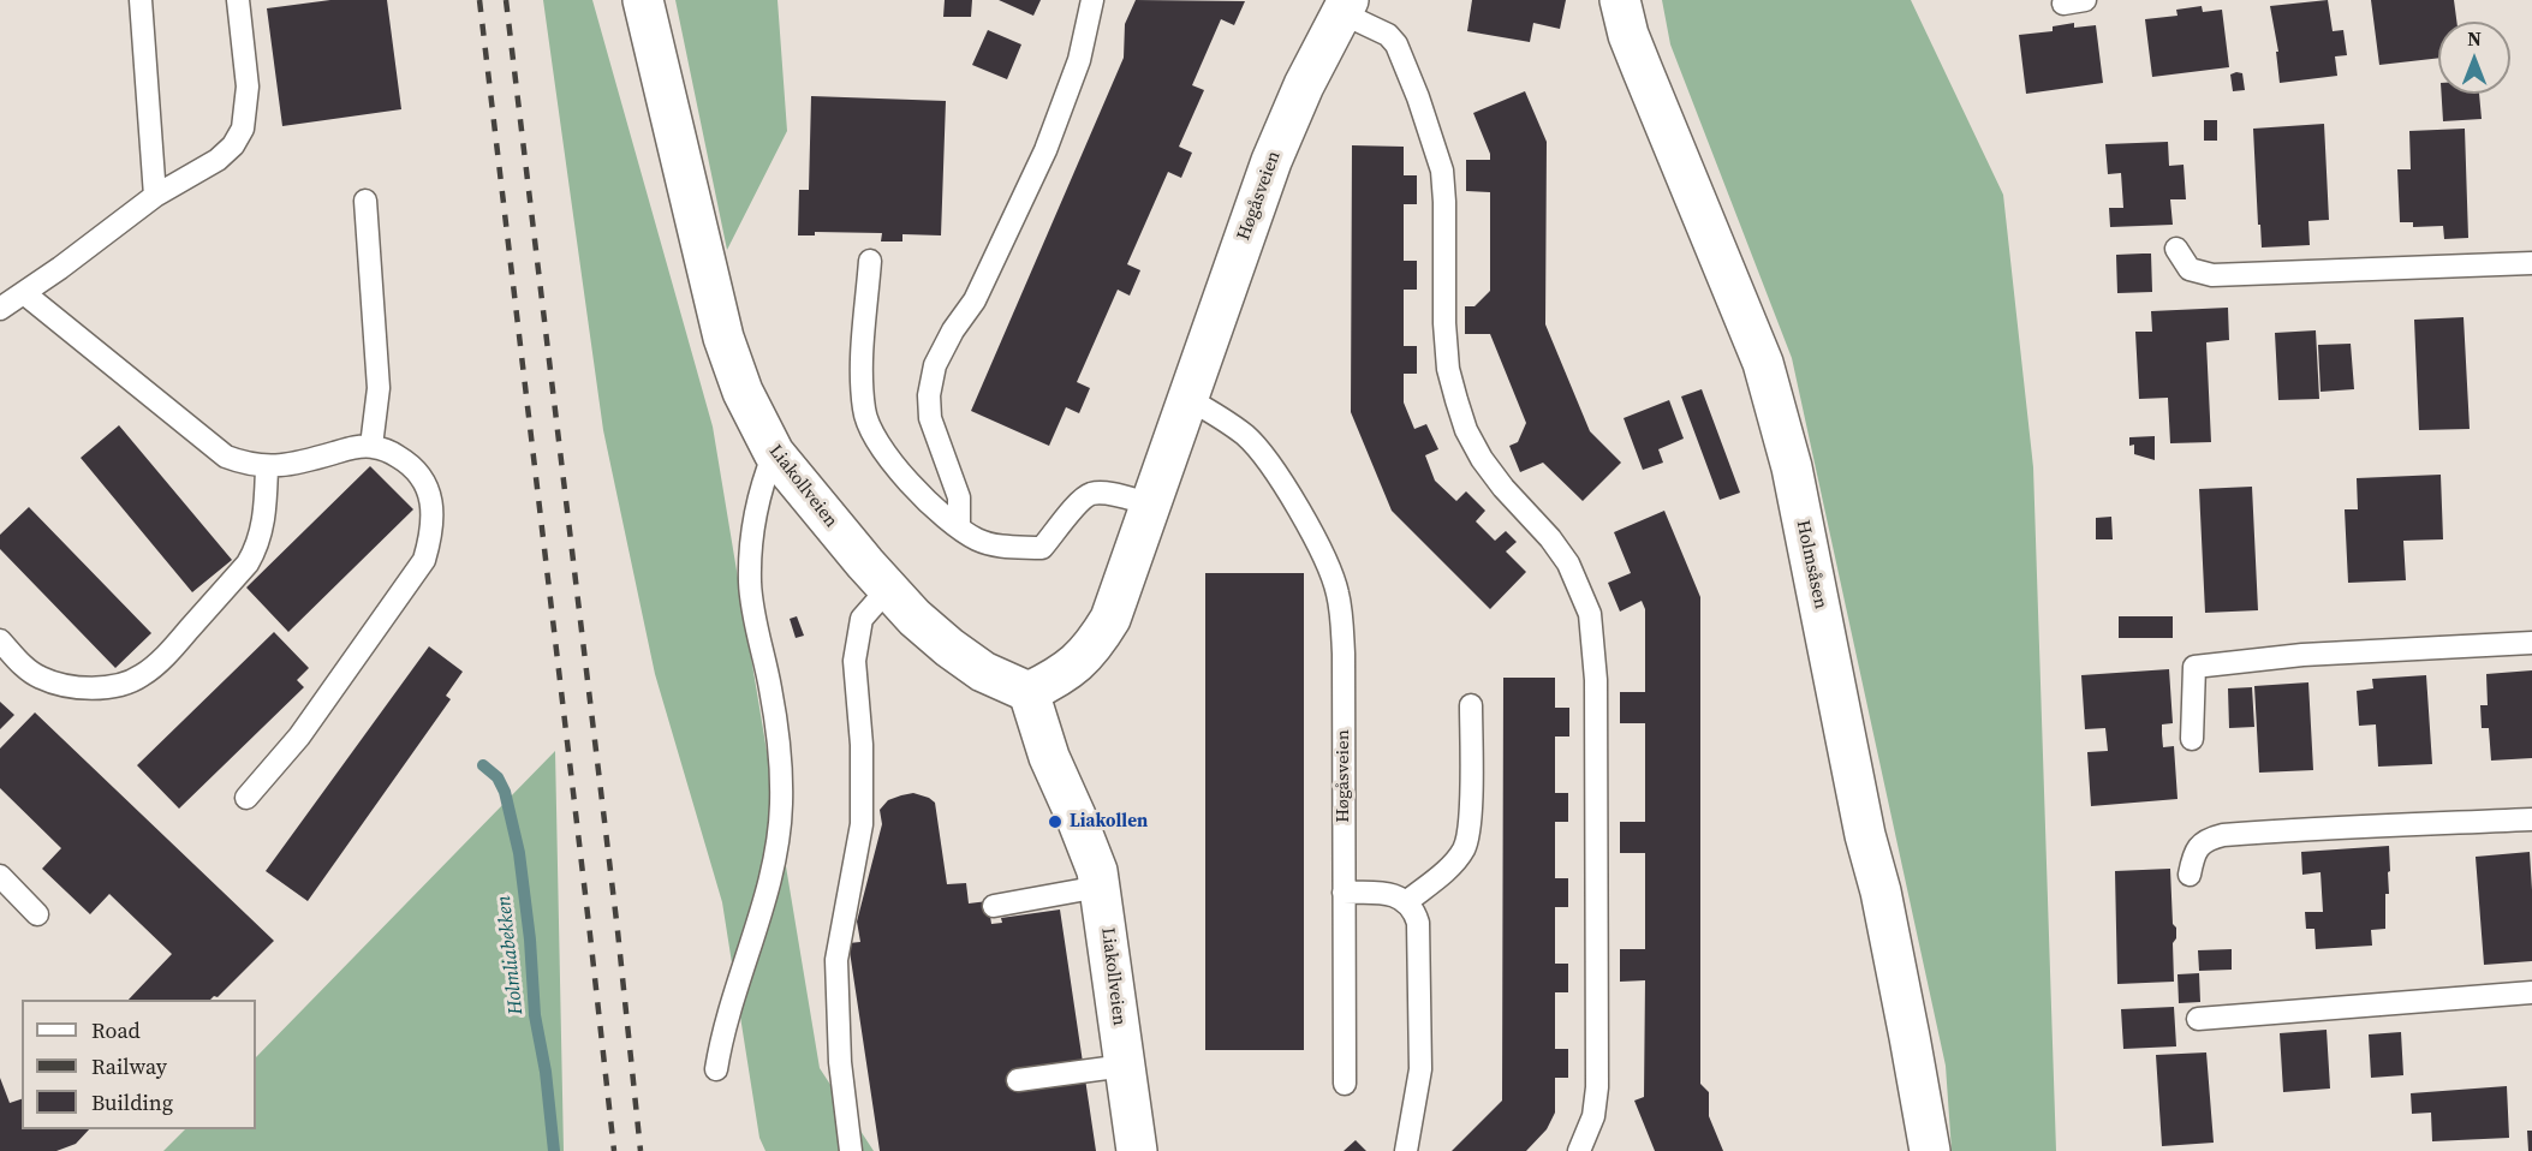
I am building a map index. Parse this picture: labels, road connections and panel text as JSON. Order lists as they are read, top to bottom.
{
  "streets": {
    "street": ["Høgåsveien", "Liakollveien", "Holmsåsen"]
  },
  "crossings": [
    ["Høgåsveien", "Liakollveien"]
  ],
  "water": ["Holmliabekken"],
  "places": ["Liakollen"],
  "legend": ["Road", "Railway", "Building"],
  "north": "top"
}
